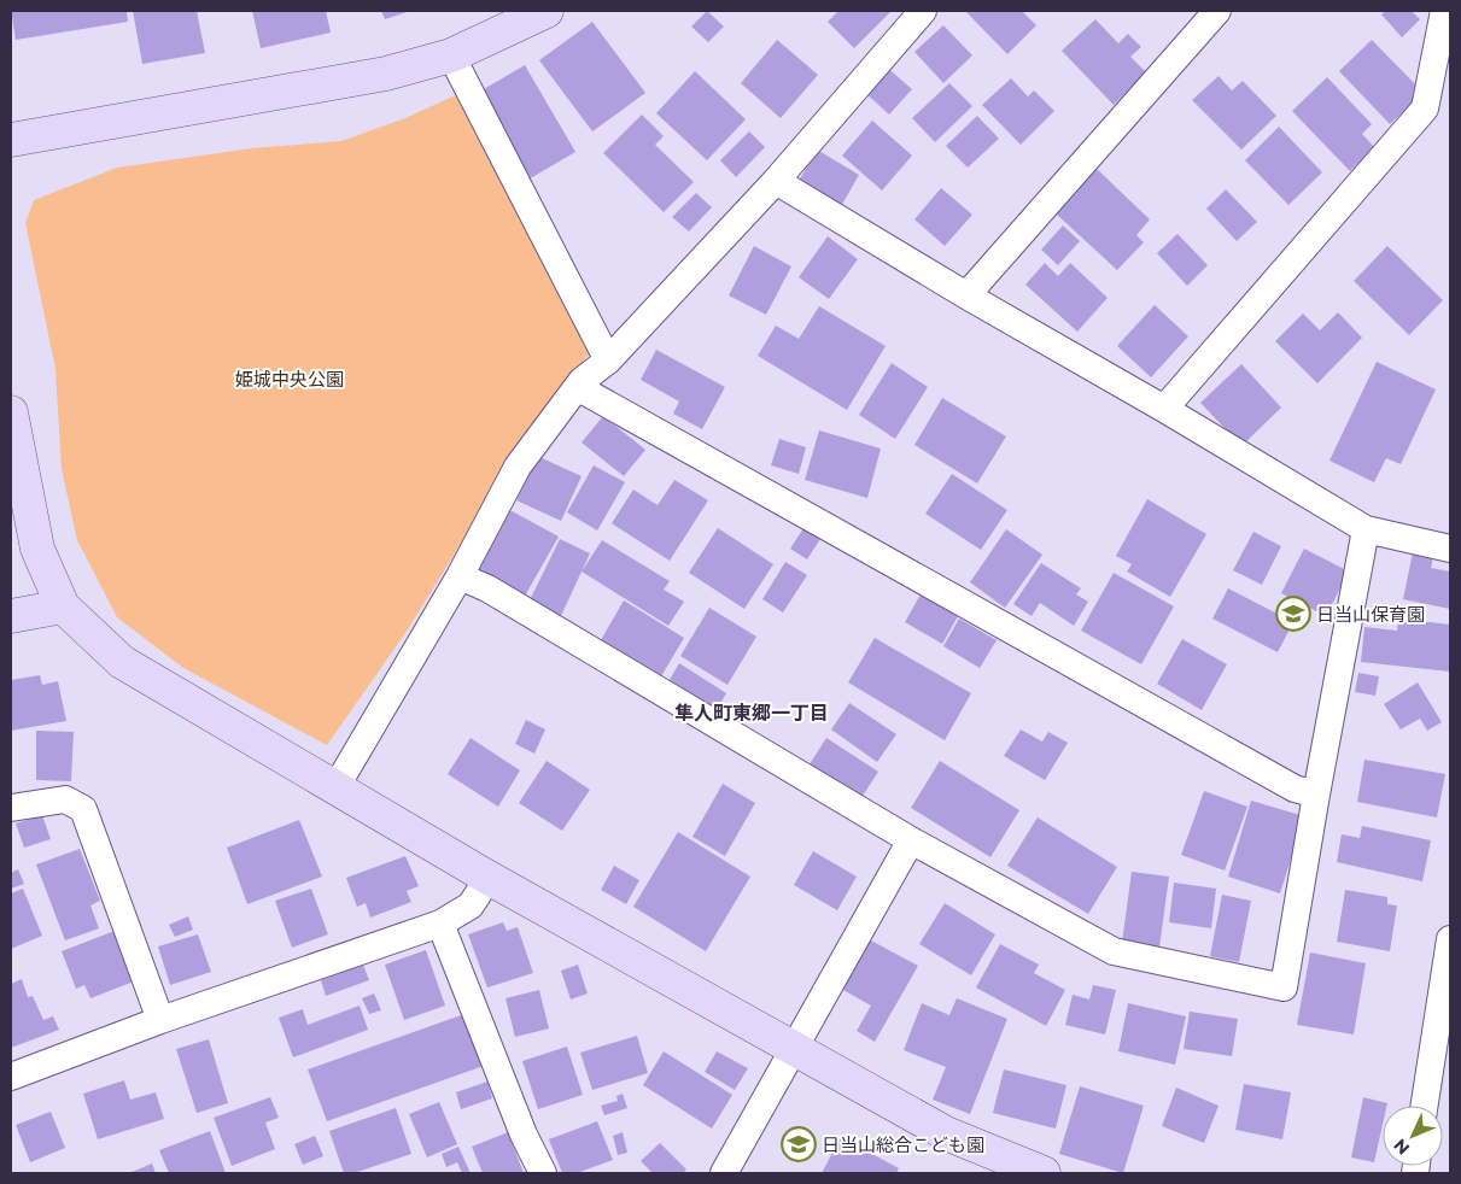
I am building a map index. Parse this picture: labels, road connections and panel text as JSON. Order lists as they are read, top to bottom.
{
  "districts": ["隼人町東郷一丁目"],
  "parks": ["姫城中央公園"],
  "places": {
    "school or university": ["日当山保育園", "日当山総合こども園"]
  },
  "north": "bottom left"
}
